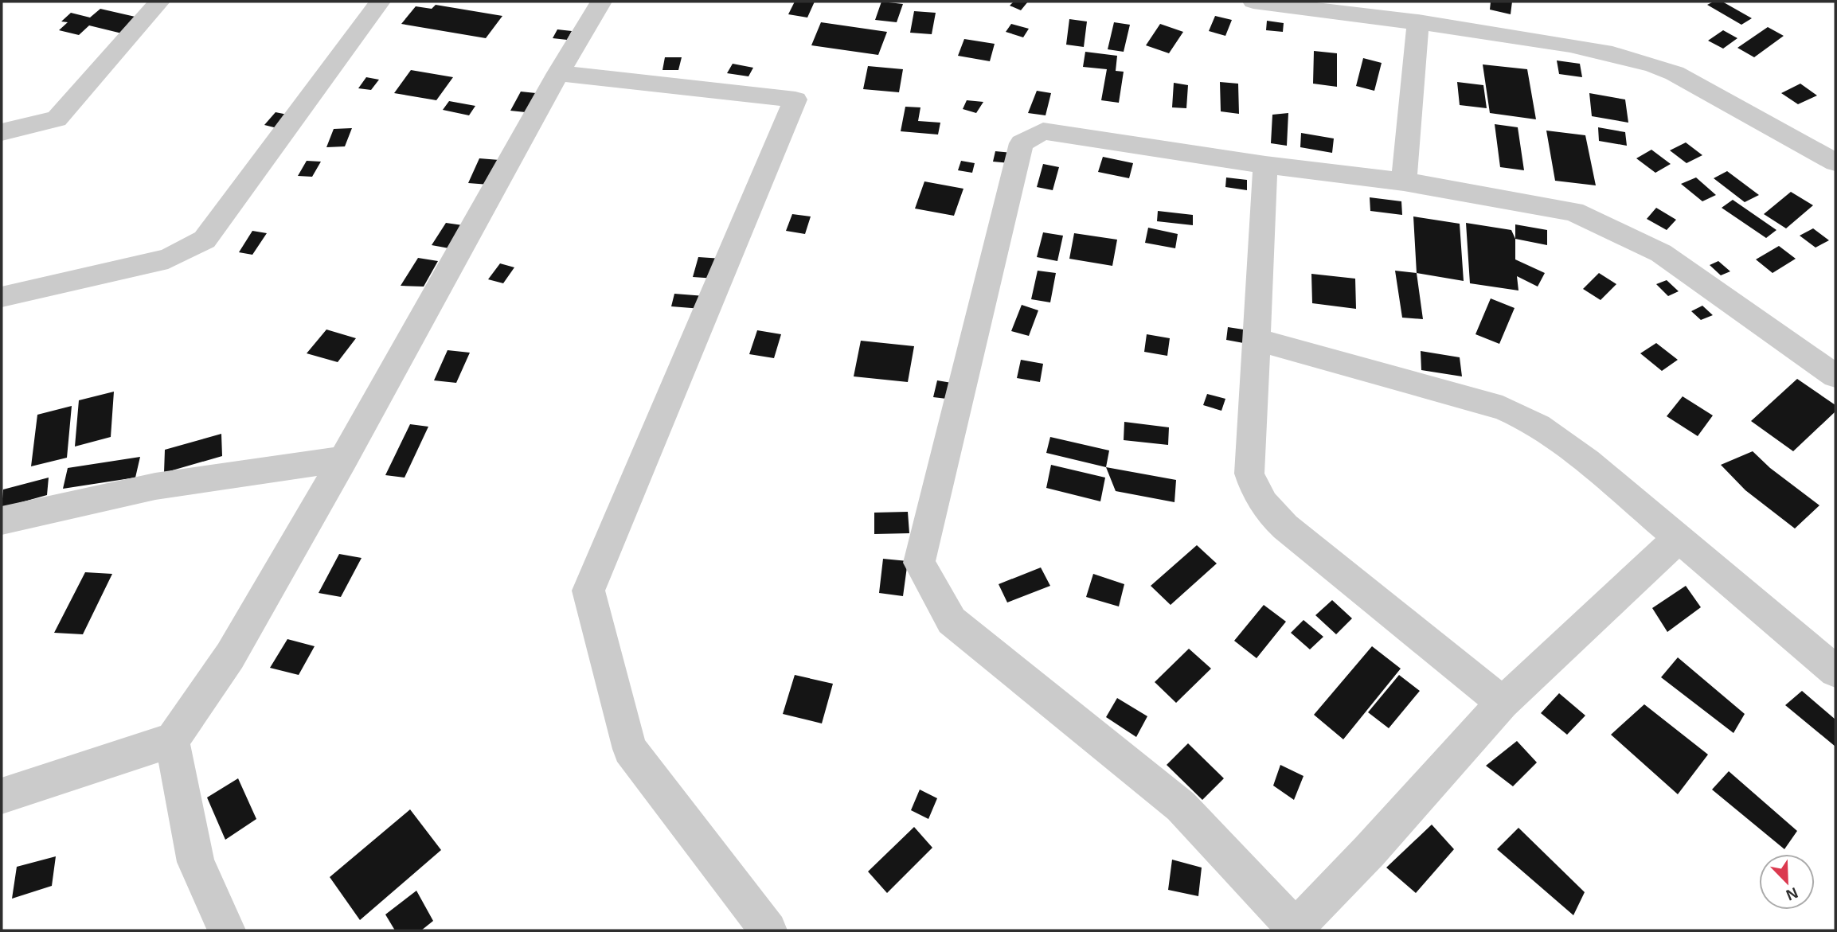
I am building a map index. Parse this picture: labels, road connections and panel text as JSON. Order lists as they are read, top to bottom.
{
  "north": "bottom right"
}
